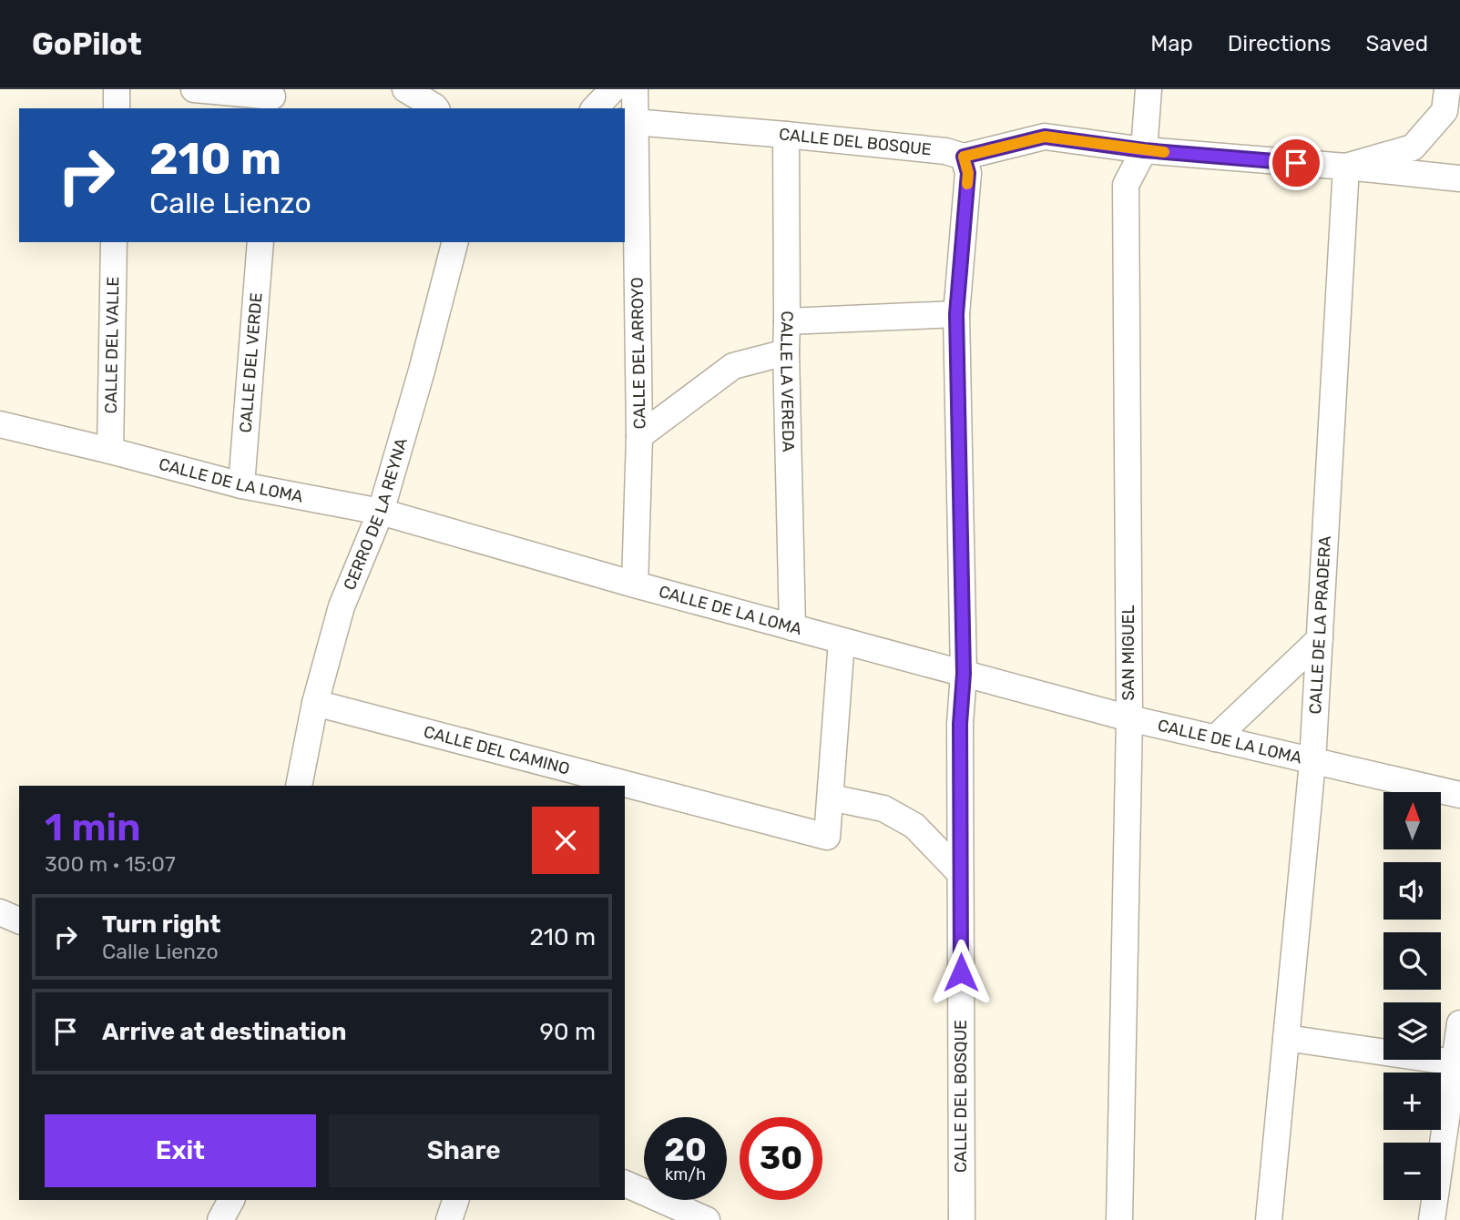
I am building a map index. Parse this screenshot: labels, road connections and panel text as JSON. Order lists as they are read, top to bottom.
{
  "streets": {
    "street": [
      "CALLE DEL BOSQUE",
      "CALLE DEL VALLE",
      "CALLE DEL ARROYO",
      "CALLE DEL VERDE",
      "CALLE LA VEREDA",
      "CALLE DE LA LOMA",
      "CERRO DE LA REYNA",
      "CALLE DE LA PRADERA",
      "SAN MIGUEL",
      "CALLE DEL CAMINO"
    ]
  },
  "crossings": [
    ["CALLE DEL BOSQUE", "CALLE DEL ARROYO"],
    ["CALLE DEL BOSQUE", "CALLE LA VEREDA"],
    ["CALLE DEL BOSQUE", "CALLE DE LA LOMA"],
    ["CALLE DEL VALLE", "CALLE DE LA LOMA"],
    ["CALLE DEL ARROYO", "CALLE DE LA LOMA"],
    ["CALLE DEL VERDE", "CALLE DE LA LOMA"],
    ["CALLE LA VEREDA", "CALLE DE LA LOMA"],
    ["CALLE DE LA LOMA", "CERRO DE LA REYNA"],
    ["CALLE DE LA LOMA", "CALLE DE LA PRADERA"],
    ["CALLE DE LA LOMA", "SAN MIGUEL"],
    ["CERRO DE LA REYNA", "CALLE DEL CAMINO"]
  ],
  "north": "top",
  "page": {
    "header": "GoPilot",
    "nav": ["Map", "Directions", "Saved"],
    "turn": ["210 m", "Calle Lienzo"],
    "heading": ["1 min", "300 m · 15:07"],
    "map_buttons": ["+", "−"],
    "list": [
      {
        "name": "Turn right",
        "note": "Calle Lienzo",
        "value": "210 m"
      },
      {
        "name": "Arrive at destination",
        "value": "90 m"
      }
    ],
    "buttons": ["Exit", "Share"],
    "speed": "20 km/h",
    "limit": "30"
  }
}
